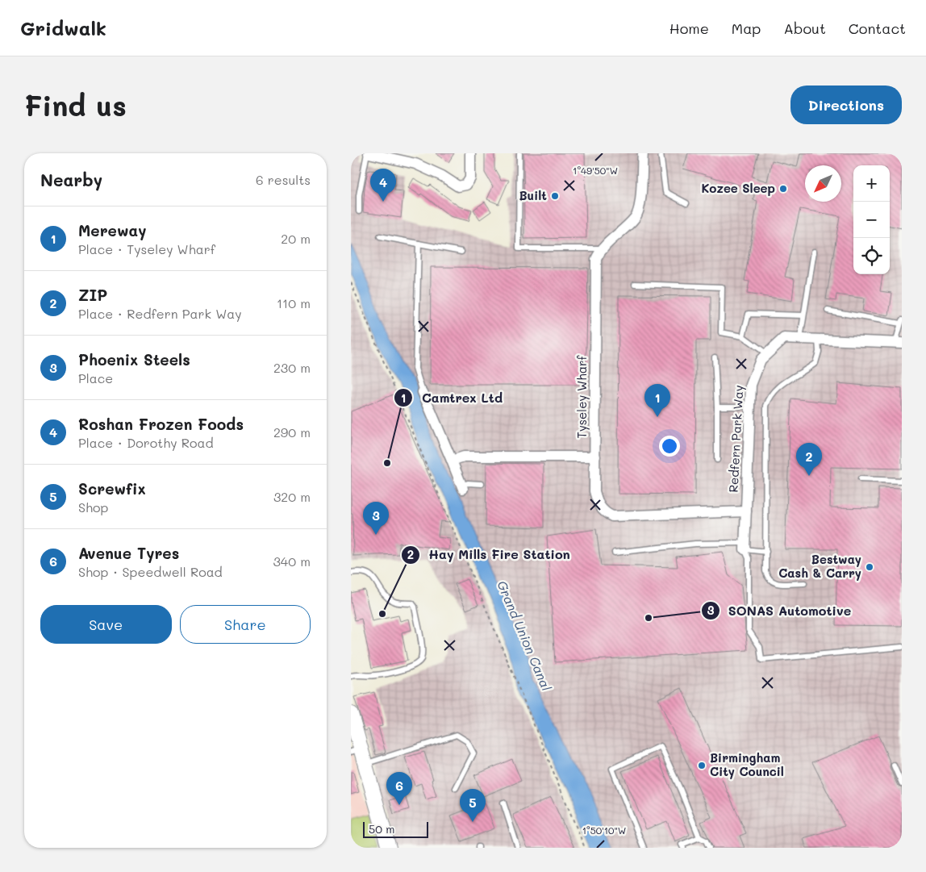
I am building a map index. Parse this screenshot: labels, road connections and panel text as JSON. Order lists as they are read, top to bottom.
{
  "streets": {
    "street": ["Tyseley Wharf", "Redfern Park Way"]
  },
  "crossings": [
    ["Tyseley Wharf", "Redfern Park Way"]
  ],
  "water": ["Grand Union Canal"],
  "places": [
    "Kozee Sleep",
    "Built",
    "Camtrex Ltd",
    "Bestway Cash & Carry",
    "Hay Mills Fire Station",
    "SONAS Automotive",
    "Birmingham City Council"
  ],
  "scale_bar": "50 m",
  "north": "bottom left",
  "page": {
    "header": "Gridwalk",
    "nav": [
      "Home",
      "Map",
      "About",
      "Contact"
    ],
    "buttons": [
      "Directions",
      ["Save", "Share"]
    ],
    "title": "Find us",
    "heading": ["Nearby", "6 results"],
    "map_buttons": ["+", "−"],
    "pins": [
      "4",
      "1",
      "2",
      "3",
      "6",
      "5"
    ],
    "list": [
      {
        "mark": "1",
        "name": "Mereway",
        "note": "Place · Tyseley Wharf",
        "value": "20 m"
      },
      {
        "mark": "2",
        "name": "ZIP",
        "note": "Place · Redfern Park Way",
        "value": "110 m"
      },
      {
        "mark": "3",
        "name": "Phoenix Steels",
        "note": "Place",
        "value": "230 m"
      },
      {
        "mark": "4",
        "name": "Roshan Frozen Foods",
        "note": "Place · Dorothy Road",
        "value": "290 m"
      },
      {
        "mark": "5",
        "name": "Screwfix",
        "note": "Shop",
        "value": "320 m"
      },
      {
        "mark": "6",
        "name": "Avenue Tyres",
        "note": "Shop · Speedwell Road",
        "value": "340 m"
      }
    ],
    "scale": "50 m"
  },
  "coordinates": ["1°49'50\"W", "1°50'10\"W"]
}
